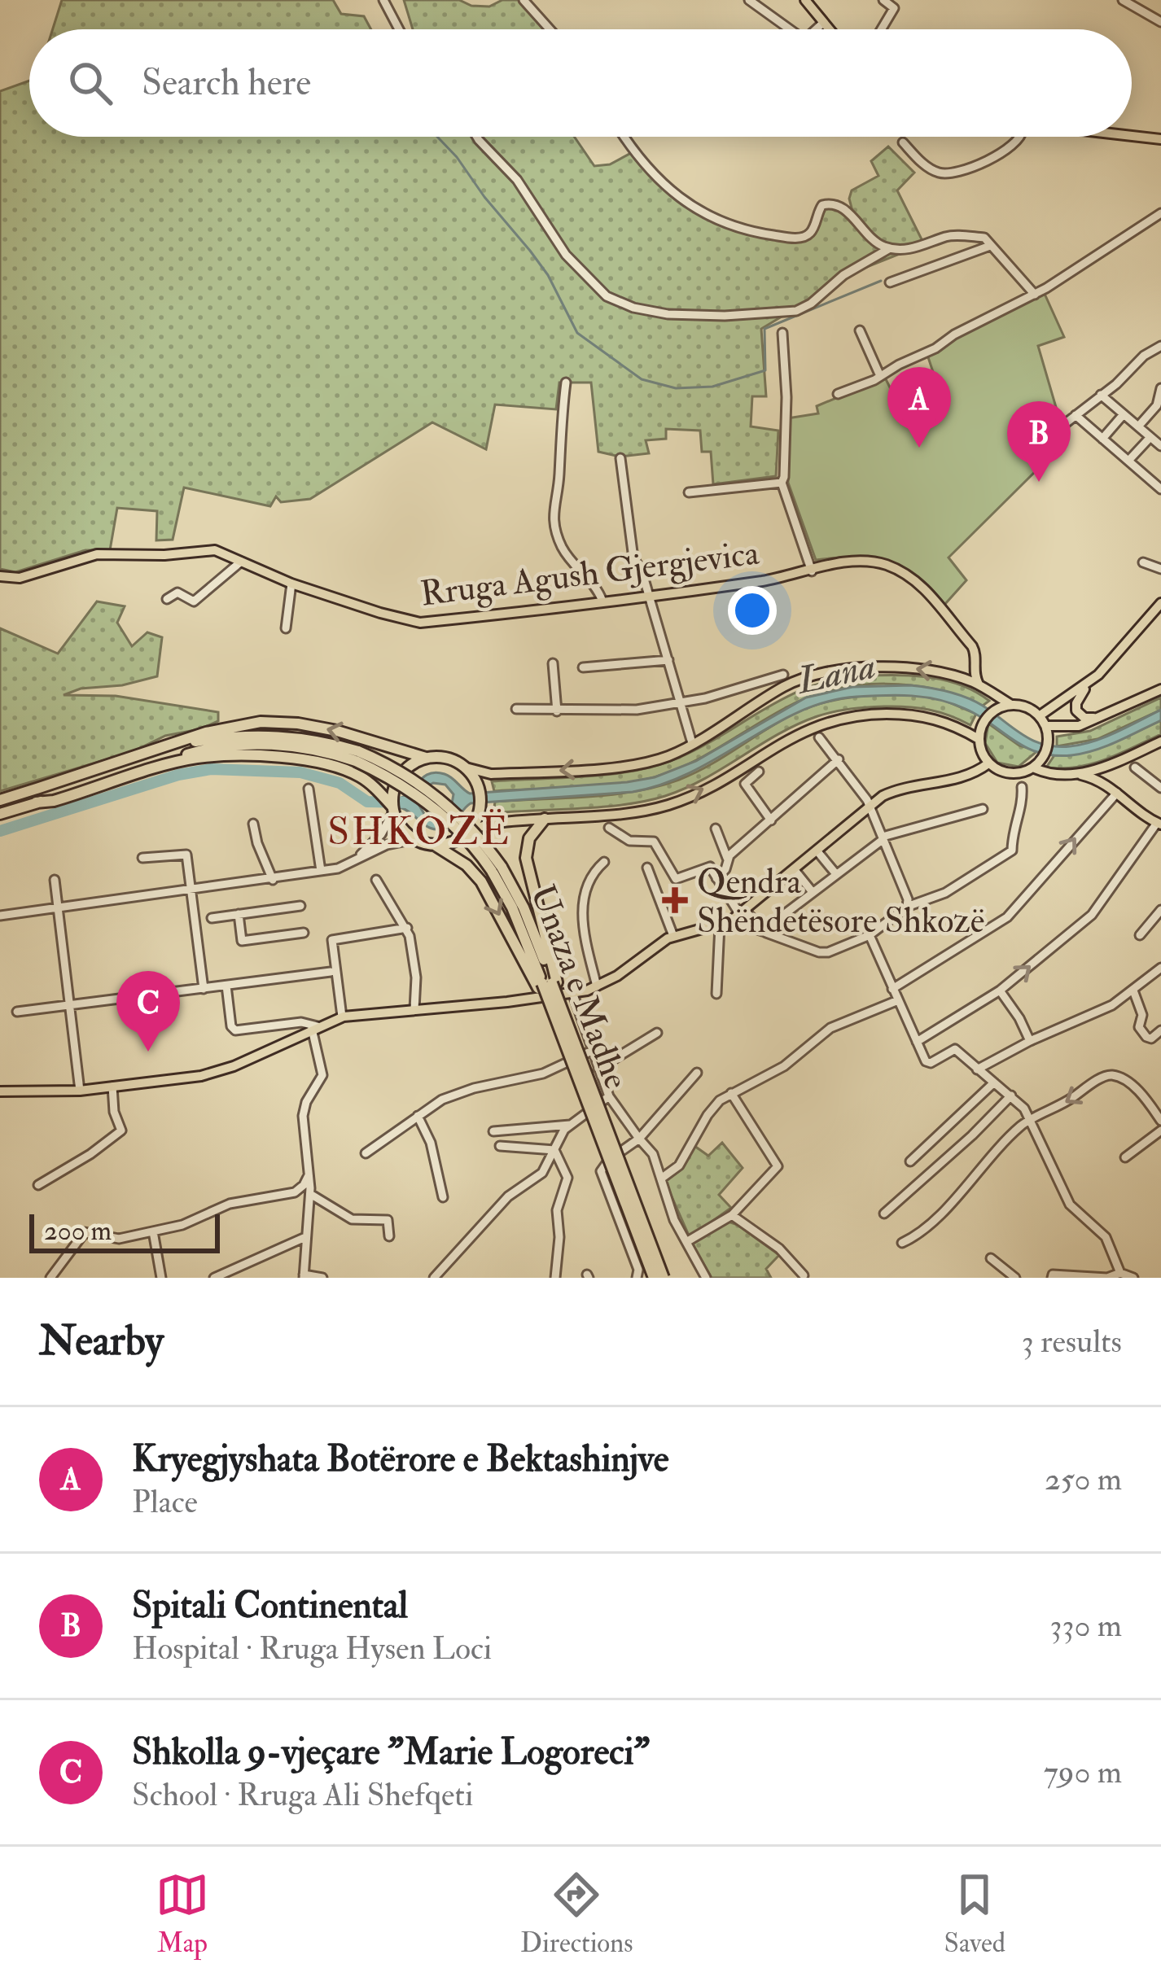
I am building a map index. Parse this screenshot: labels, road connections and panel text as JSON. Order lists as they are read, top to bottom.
{
  "streets": {
    "highway": ["Unaza e Madhe"],
    "main road": ["Rruga Agush Gjergjevica"]
  },
  "districts": ["SHKOZË"],
  "water": ["Lana"],
  "places": {
    "health": ["Qendra Shëndetësore Shkozë"]
  },
  "scale_bar": "200 m",
  "page": {
    "search": "Search here",
    "pins": ["A", "B", "C"],
    "scale": "200 m",
    "heading": ["Nearby", "3 results"],
    "list": [
      {
        "mark": "A",
        "name": "Kryegjyshata Botërore e Bektashinjve",
        "note": "Place",
        "value": "250 m"
      },
      {
        "mark": "B",
        "name": "Spitali Continental",
        "note": "Hospital · Rruga Hysen Loci",
        "value": "330 m"
      },
      {
        "mark": "C",
        "name": "Shkolla 9-vjeçare \"Marie Logoreci\"",
        "note": "School · Rruga Ali Shefqeti",
        "value": "790 m"
      }
    ],
    "nav": ["Map", "Directions", "Saved"]
  }
}
